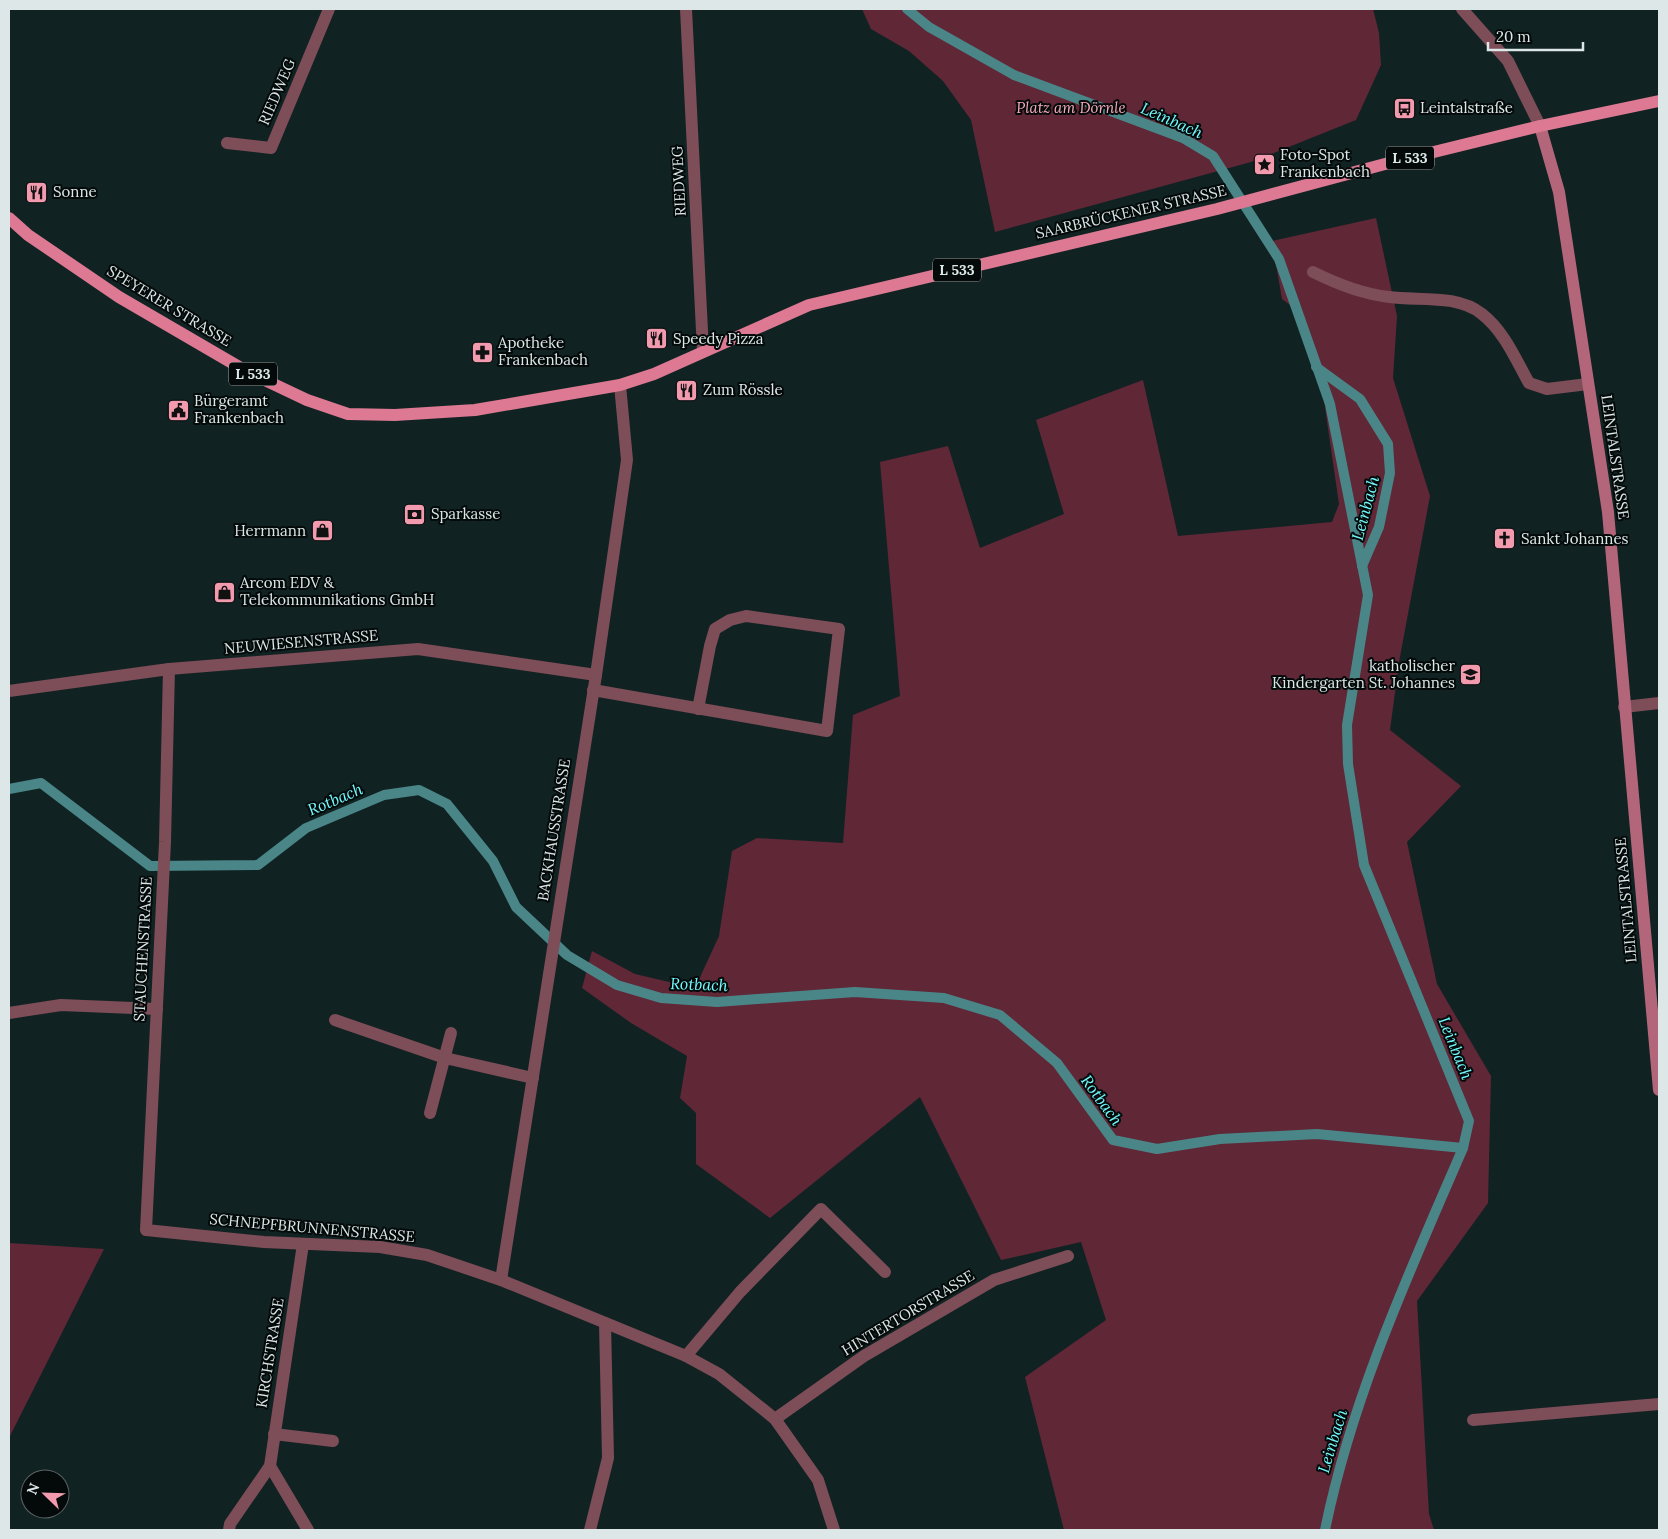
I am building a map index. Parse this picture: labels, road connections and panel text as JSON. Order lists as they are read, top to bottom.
{
  "streets": {
    "main road": [
      "L 533",
      "SAARBRÜCKENER STRASSE",
      "SPEYERER STRASSE",
      "LEINTALSTRASSE"
    ],
    "street": [
      "RIEDWEG",
      "NEUWIESENSTRASSE",
      "BACKHAUSSTRASSE",
      "STAUCHENSTRASSE",
      "SCHNEPFBRUNNENSTRASSE",
      "HINTERTORSTRASSE",
      "KIRCHSTRASSE"
    ]
  },
  "crossings": [
    ["RIEDWEG", "SAARBRÜCKENER STRASSE"],
    ["SAARBRÜCKENER STRASSE", "SPEYERER STRASSE"],
    ["SAARBRÜCKENER STRASSE", "LEINTALSTRASSE"],
    ["SAARBRÜCKENER STRASSE", "BACKHAUSSTRASSE"],
    ["SPEYERER STRASSE", "BACKHAUSSTRASSE"],
    ["NEUWIESENSTRASSE", "BACKHAUSSTRASSE"],
    ["NEUWIESENSTRASSE", "STAUCHENSTRASSE"],
    ["BACKHAUSSTRASSE", "SCHNEPFBRUNNENSTRASSE"],
    ["STAUCHENSTRASSE", "SCHNEPFBRUNNENSTRASSE"],
    ["SCHNEPFBRUNNENSTRASSE", "KIRCHSTRASSE"]
  ],
  "water": ["Leinbach", "Rotbach"],
  "parks": ["Platz am Dörnle"],
  "places": {
    "bus stop": ["Leintalstraße"],
    "place": ["Foto-Spot Frankenbach"],
    "restaurant": ["Sonne", "Speedy Pizza", "Zum Rössle"],
    "pharmacy": ["Apotheke Frankenbach"],
    "public building": ["Bürgeramt Frankenbach"],
    "bank": ["Sparkasse"],
    "shop": ["Herrmann", "Arcom EDV & Telekommunikations GmbH"],
    "church": ["Sankt Johannes"],
    "school or university": ["katholischer Kindergarten St. Johannes"]
  },
  "scale_bar": "20 m",
  "north": "top left"
}
